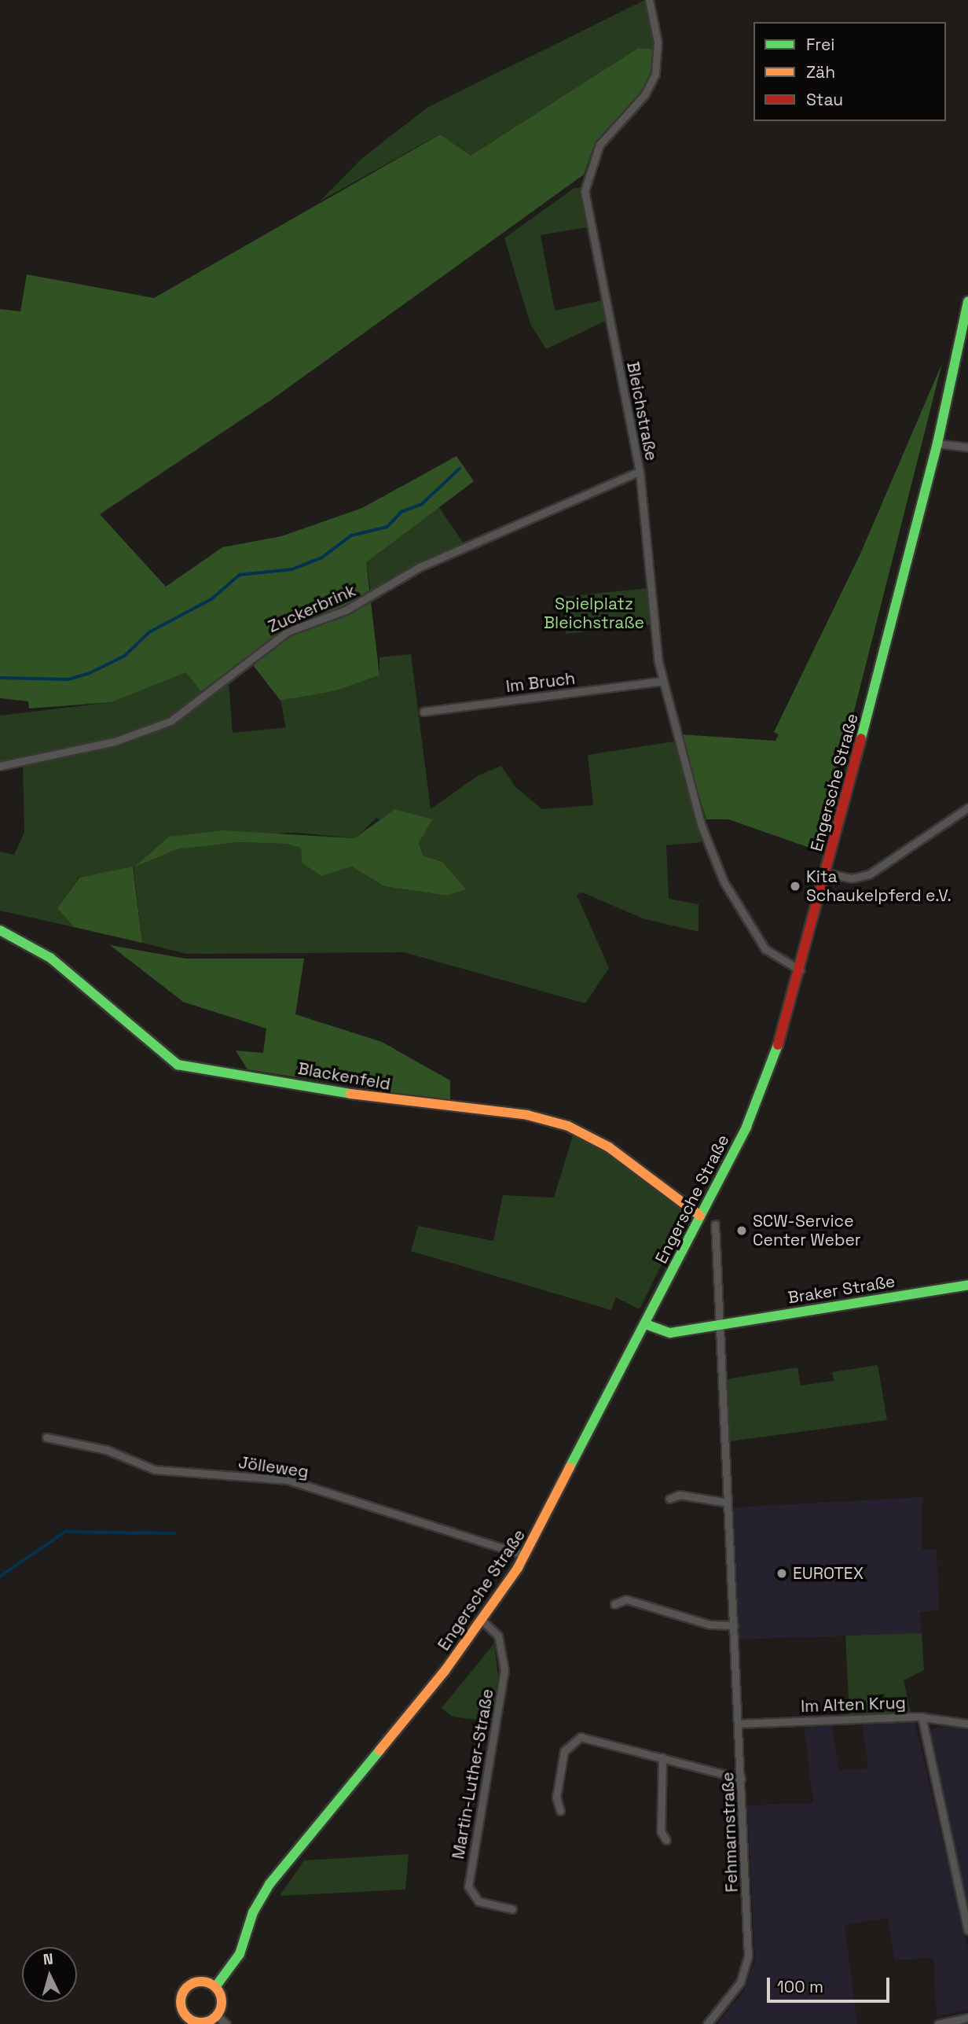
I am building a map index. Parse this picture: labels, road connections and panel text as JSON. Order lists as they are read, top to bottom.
{
  "streets": {
    "main road": ["Engersche Straße", "Blackenfeld", "Braker Straße"],
    "street": [
      "Bleichstraße",
      "Zuckerbrink",
      "Im Bruch",
      "Jölleweg",
      "Im Alten Krug",
      "Martin-Luther-Straße",
      "Fehmarnstraße"
    ]
  },
  "crossings": [
    ["Bleichstraße", "Zuckerbrink"],
    ["Bleichstraße", "Im Bruch"],
    ["Bleichstraße", "Engersche Straße"],
    ["Engersche Straße", "Blackenfeld"],
    ["Engersche Straße", "Braker Straße"],
    ["Engersche Straße", "Jölleweg"],
    ["Engersche Straße", "Martin-Luther-Straße"],
    ["Braker Straße", "Fehmarnstraße"],
    ["Im Alten Krug", "Fehmarnstraße"]
  ],
  "parks": ["Spielplatz Bleichstraße"],
  "places": ["Kita Schaukelpferd e.V.", "SCW-Service Center Weber", "EUROTEX"],
  "legend": ["Frei", "Zäh", "Stau"],
  "scale_bar": "100 m",
  "north": "top"
}
